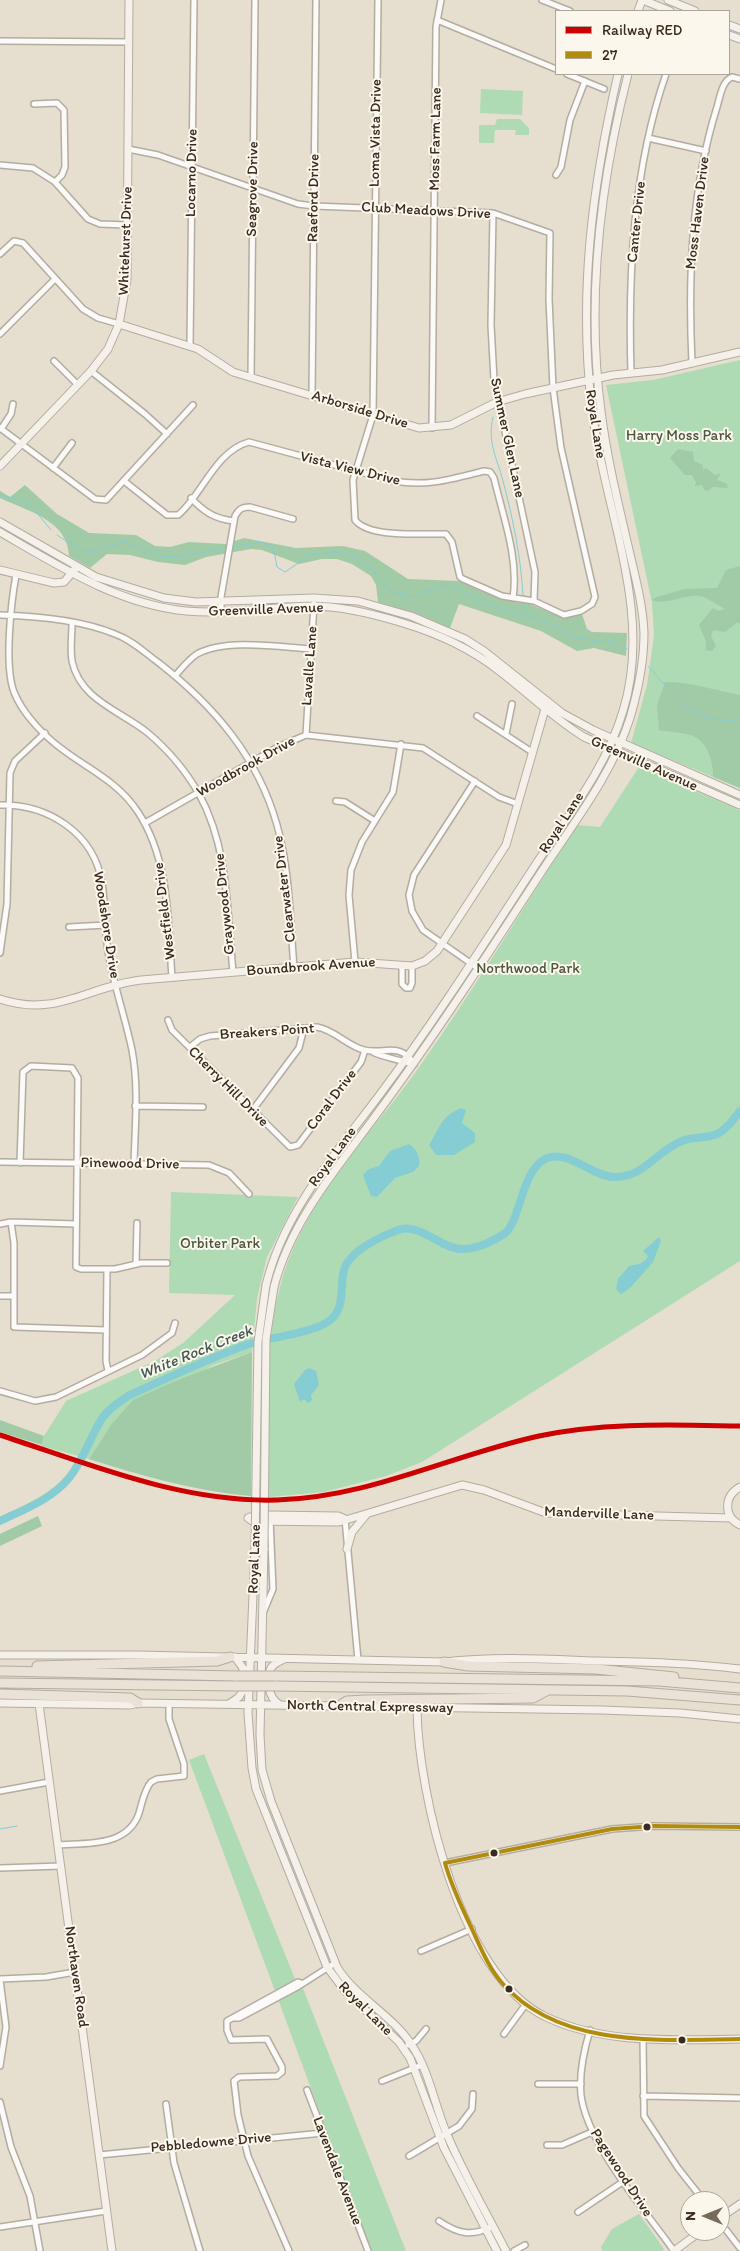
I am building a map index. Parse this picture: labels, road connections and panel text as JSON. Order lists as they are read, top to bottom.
{
  "streets": {
    "highway": ["North Central Expressway"],
    "main road": [
      "Whitehurst Drive",
      "Arborside Drive",
      "Royal Lane",
      "Greenville Avenue",
      "Boundbrook Avenue",
      "Manderville Lane",
      "Northaven Road"
    ],
    "street": [
      "Loma Vista Drive",
      "Moss Farm Lane",
      "Locarno Drive",
      "Seagrove Drive",
      "Raeford Drive",
      "Club Meadows Drive",
      "Moss Haven Drive",
      "Canter Drive",
      "Summer Glen Lane",
      "Vista View Drive",
      "Lavalle Lane",
      "Woodbrook Drive",
      "Clearwater Drive",
      "Graywood Drive",
      "Westfield Drive",
      "Woodshore Drive",
      "Breakers Point",
      "Cherry Hill Drive",
      "Coral Drive",
      "Pinewood Drive",
      "Pebbledowne Drive",
      "Lavendale Avenue",
      "Pagewood Drive"
    ]
  },
  "crossings": [
    ["Loma Vista Drive", "Club Meadows Drive"],
    ["Loma Vista Drive", "Arborside Drive"],
    ["Loma Vista Drive", "Vista View Drive"],
    ["Moss Farm Lane", "Club Meadows Drive"],
    ["Moss Farm Lane", "Arborside Drive"],
    ["Locarno Drive", "Club Meadows Drive"],
    ["Locarno Drive", "Arborside Drive"],
    ["Seagrove Drive", "Club Meadows Drive"],
    ["Seagrove Drive", "Arborside Drive"],
    ["Raeford Drive", "Club Meadows Drive"],
    ["Raeford Drive", "Arborside Drive"],
    ["Club Meadows Drive", "Whitehurst Drive"],
    ["Club Meadows Drive", "Arborside Drive"],
    ["Club Meadows Drive", "Summer Glen Lane"],
    ["Moss Haven Drive", "Arborside Drive"],
    ["Canter Drive", "Arborside Drive"],
    ["Whitehurst Drive", "Arborside Drive"],
    ["Arborside Drive", "Royal Lane"],
    ["Arborside Drive", "Summer Glen Lane"],
    ["Royal Lane", "Greenville Avenue"],
    ["Royal Lane", "Breakers Point"],
    ["Royal Lane", "Manderville Lane"],
    ["Royal Lane", "North Central Expressway"],
    ["Greenville Avenue", "Lavalle Lane"],
    ["Greenville Avenue", "Boundbrook Avenue"],
    ["Lavalle Lane", "Woodbrook Drive"],
    ["Woodbrook Drive", "Clearwater Drive"],
    ["Woodbrook Drive", "Graywood Drive"],
    ["Woodbrook Drive", "Westfield Drive"],
    ["Woodbrook Drive", "Boundbrook Avenue"],
    ["Clearwater Drive", "Graywood Drive"],
    ["Clearwater Drive", "Westfield Drive"],
    ["Clearwater Drive", "Boundbrook Avenue"],
    ["Graywood Drive", "Boundbrook Avenue"],
    ["Westfield Drive", "Boundbrook Avenue"],
    ["Woodshore Drive", "Boundbrook Avenue"],
    ["Woodshore Drive", "Pinewood Drive"],
    ["Breakers Point", "Cherry Hill Drive"],
    ["Breakers Point", "Coral Drive"],
    ["Cherry Hill Drive", "Coral Drive"],
    ["North Central Expressway", "Northaven Road"],
    ["Northaven Road", "Pebbledowne Drive"],
    ["Pebbledowne Drive", "Lavendale Avenue"]
  ],
  "water": ["White Rock Creek"],
  "parks": ["Harry Moss Park", "Northwood Park", "Orbiter Park"],
  "lines": ["rail line RED", "transit line 27"],
  "legend": ["Railway RED", "27"],
  "north": "left"
}
